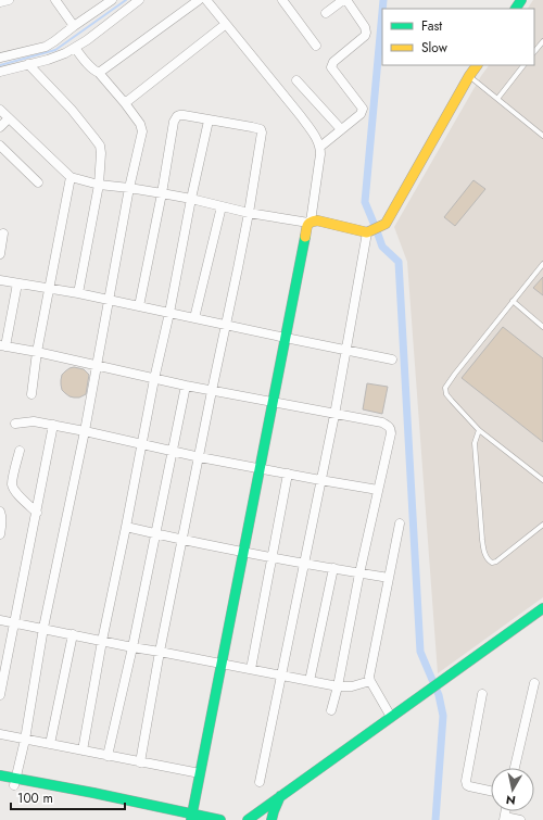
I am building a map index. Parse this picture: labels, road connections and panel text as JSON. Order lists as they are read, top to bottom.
{
  "legend": ["Fast", "Slow"],
  "scale_bar": "100 m",
  "north": "bottom"
}
